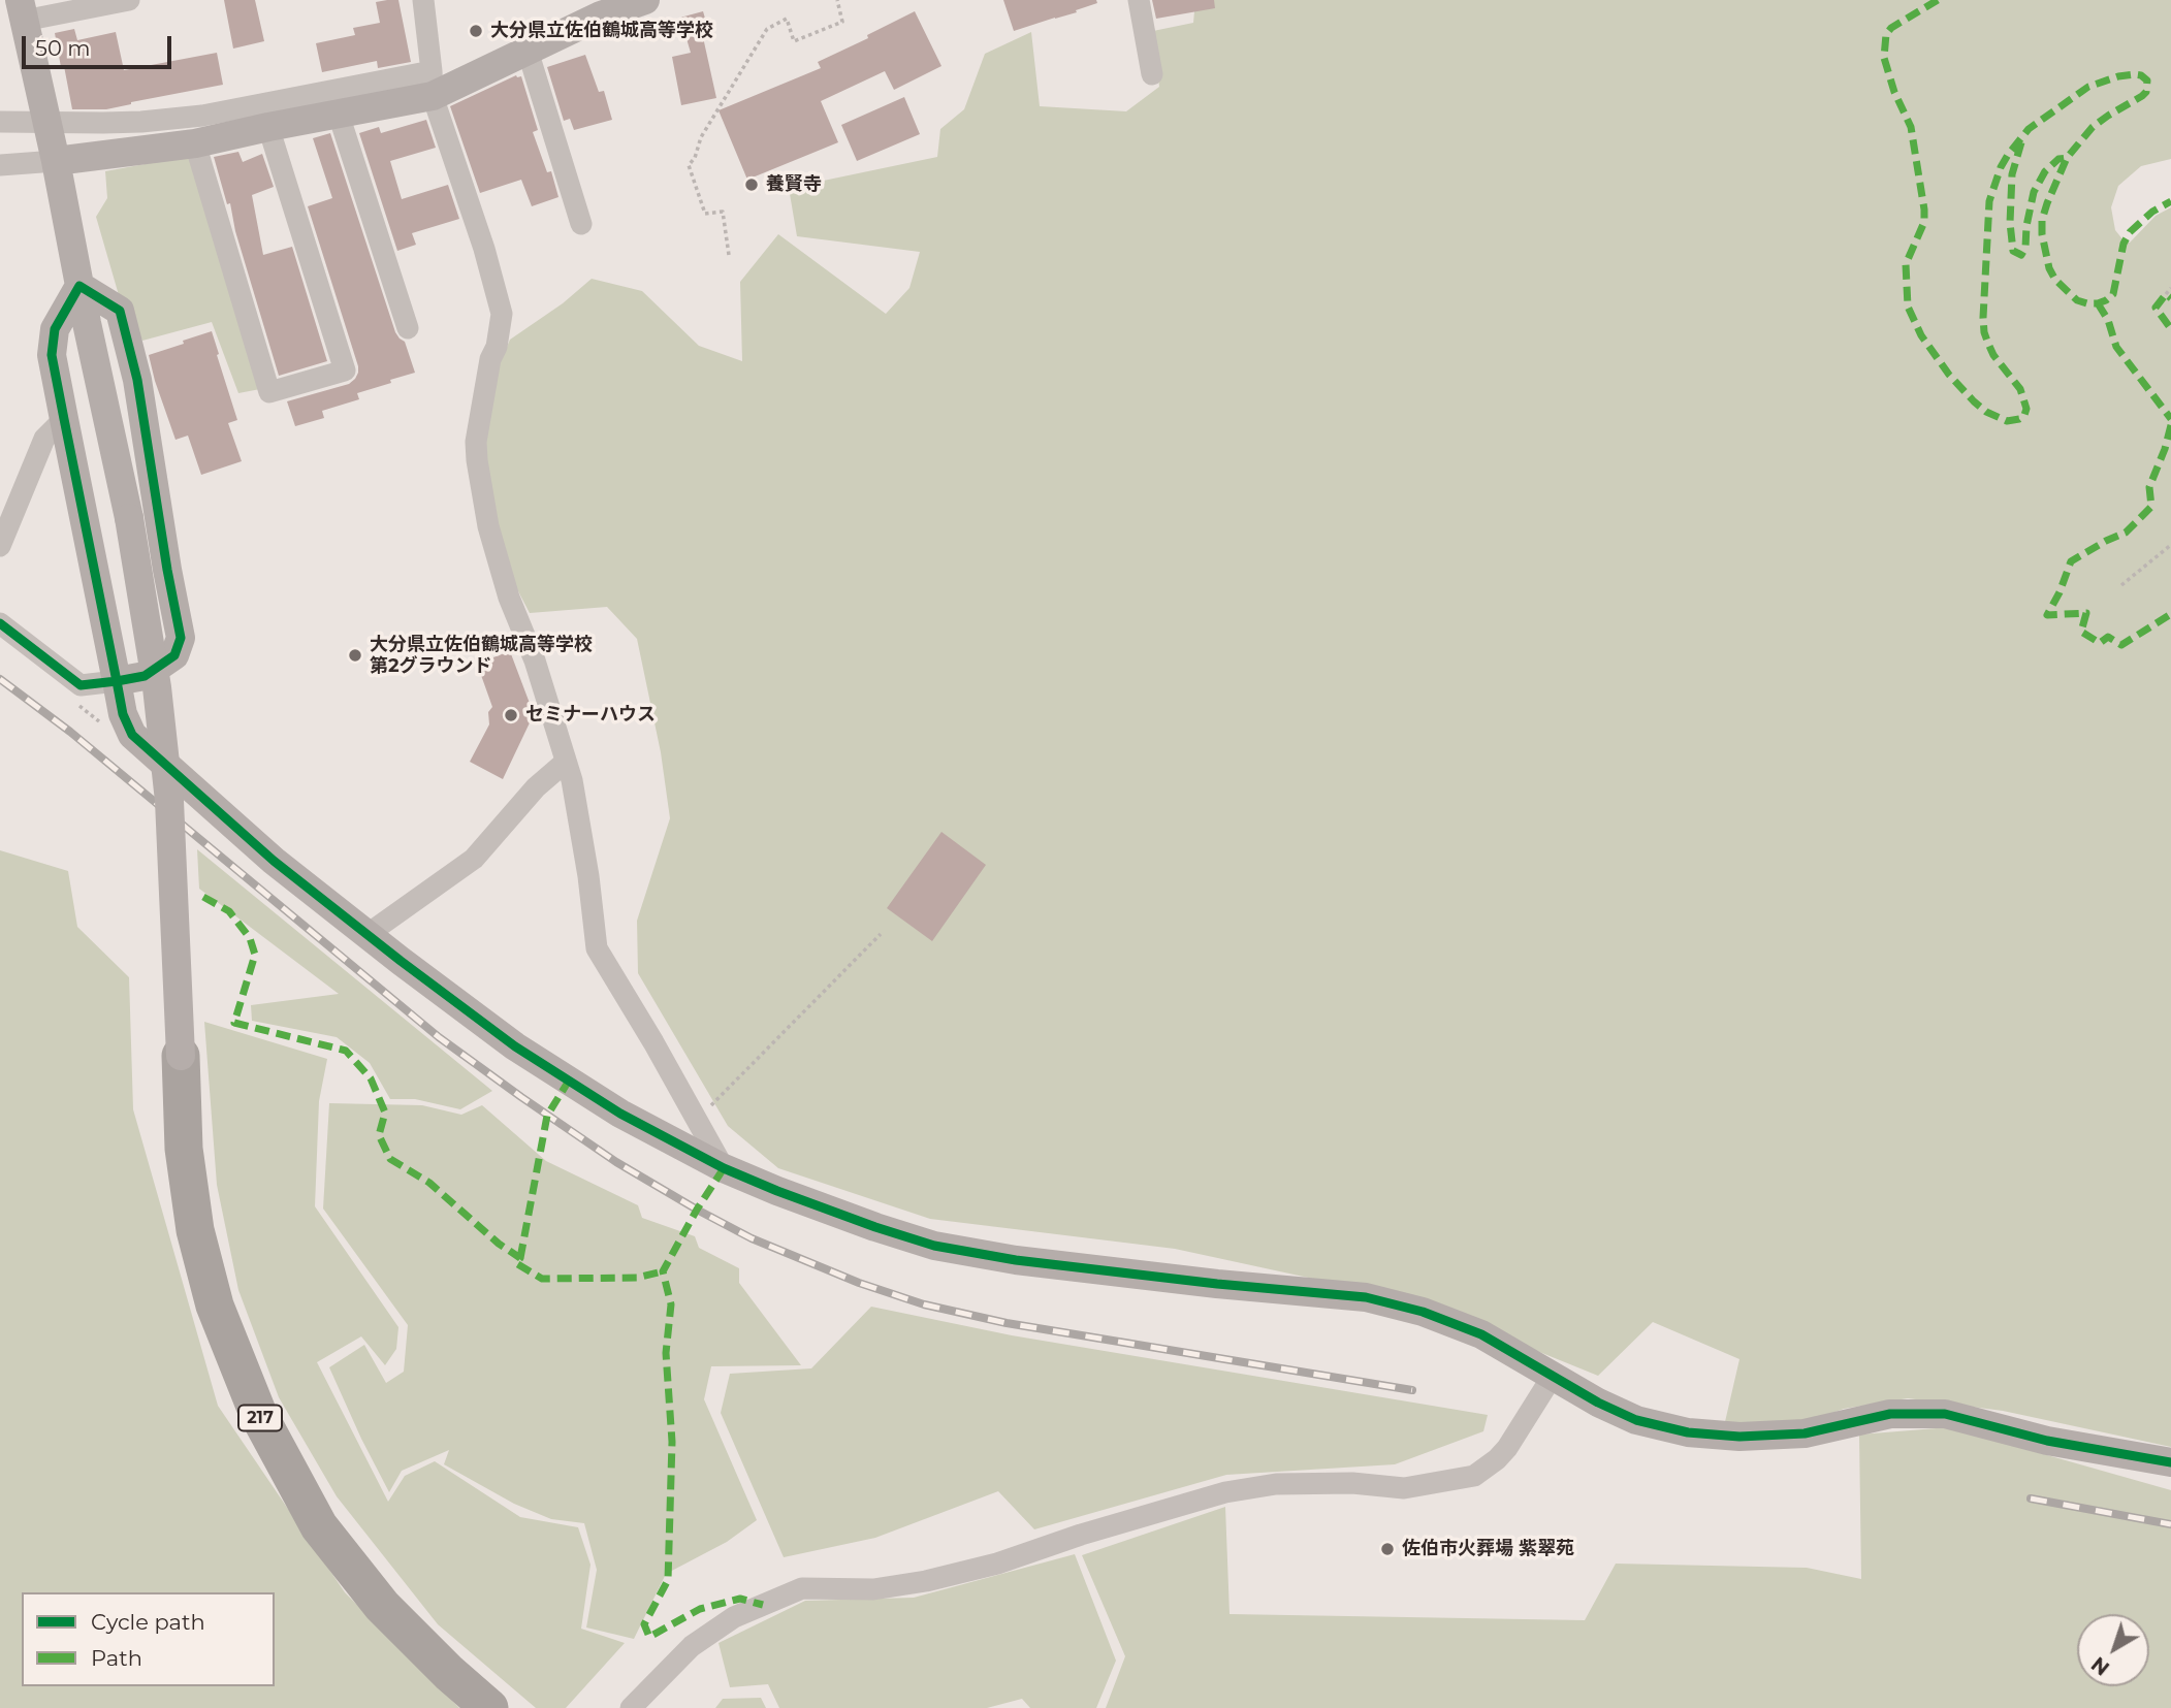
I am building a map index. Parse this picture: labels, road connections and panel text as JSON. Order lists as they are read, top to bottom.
{
  "streets": {
    "highway": ["217"]
  },
  "places": [
    "大分県立佐伯鶴城高等学校",
    "養賢寺",
    "大分県立佐伯鶴城高等学校 第2グラウンド",
    "セミナーハウス",
    "佐伯市火葬場 紫翠苑"
  ],
  "legend": ["Cycle path", "Path"],
  "scale_bar": "50 m",
  "north": "bottom left"
}
